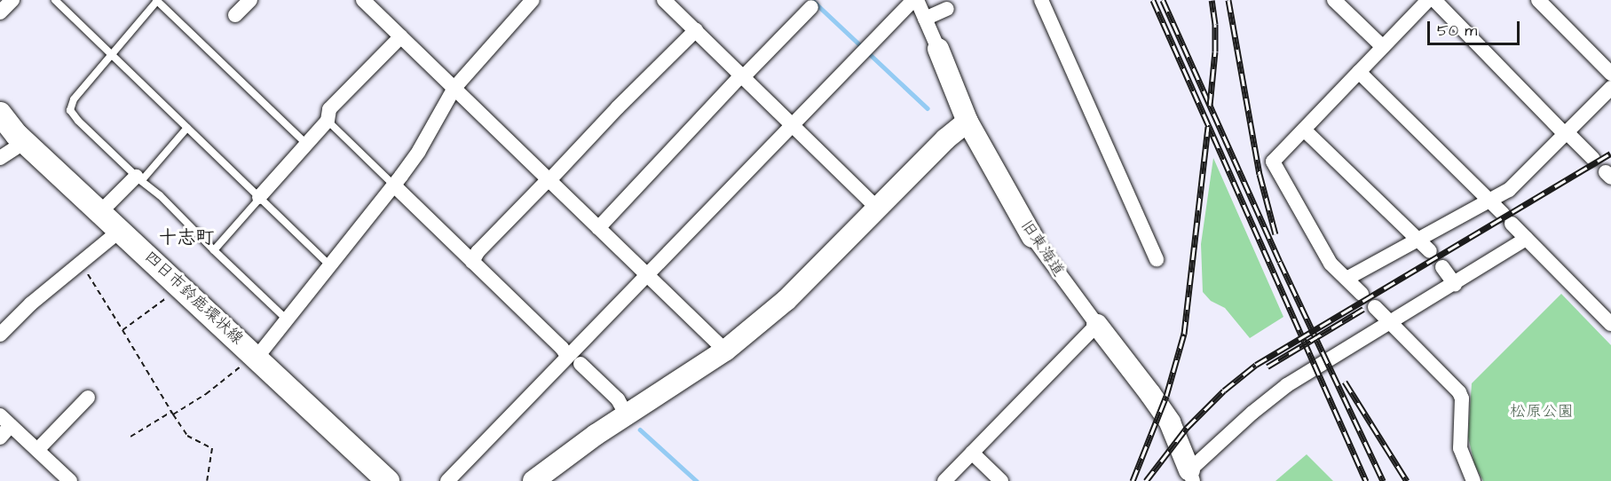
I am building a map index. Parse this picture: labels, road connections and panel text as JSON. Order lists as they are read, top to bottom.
{
  "streets": {
    "main road": ["四日市鈴鹿環状線"],
    "street": ["旧東海道"]
  },
  "districts": ["十志町"],
  "parks": ["松原公園"],
  "scale_bar": "50 m"
}
